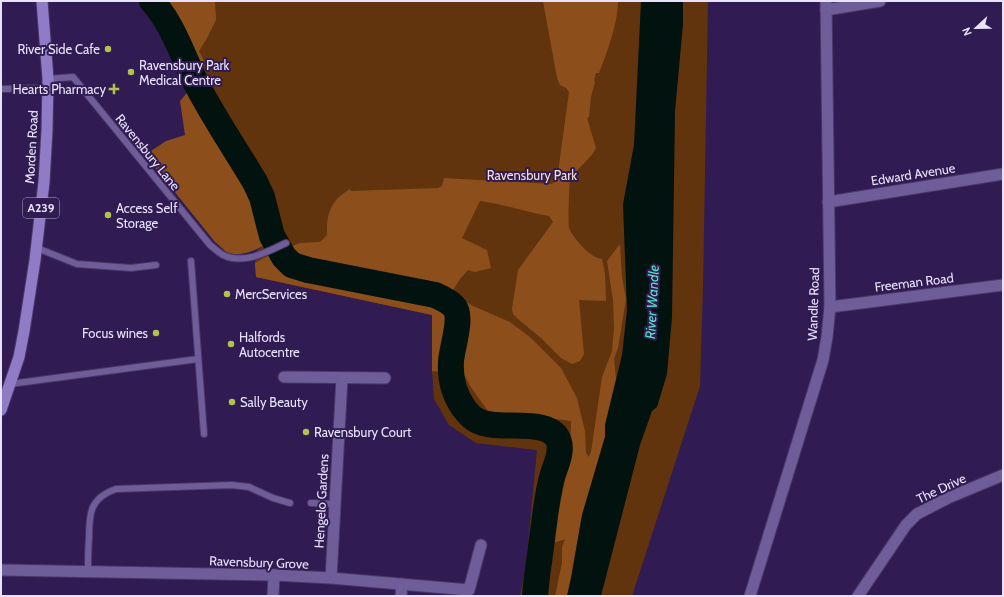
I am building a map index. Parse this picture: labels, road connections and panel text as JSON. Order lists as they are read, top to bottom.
{
  "streets": {
    "main road": ["Morden Road", "A239"],
    "street": [
      "Edward Avenue",
      "Freeman Road",
      "Wandle Road",
      "The Drive",
      "Hengelo Gardens",
      "Ravensbury Grove"
    ],
    "lane": ["Ravensbury Lane"]
  },
  "crossings": [
    ["Morden Road", "Ravensbury Lane"],
    ["Edward Avenue", "Wandle Road"],
    ["Freeman Road", "Wandle Road"],
    ["Hengelo Gardens", "Ravensbury Grove"]
  ],
  "water": ["River Wandle"],
  "parks": ["Ravensbury Park"],
  "places": {
    "other": [
      "River Side Cafe",
      "Ravensbury Park Medical Centre",
      "Access Self Storage",
      "MercServices",
      "Focus wines",
      "Halfords Autocentre",
      "Sally Beauty",
      "Ravensbury Court"
    ],
    "health": ["Hearts Pharmacy"]
  },
  "north": "left"
}
